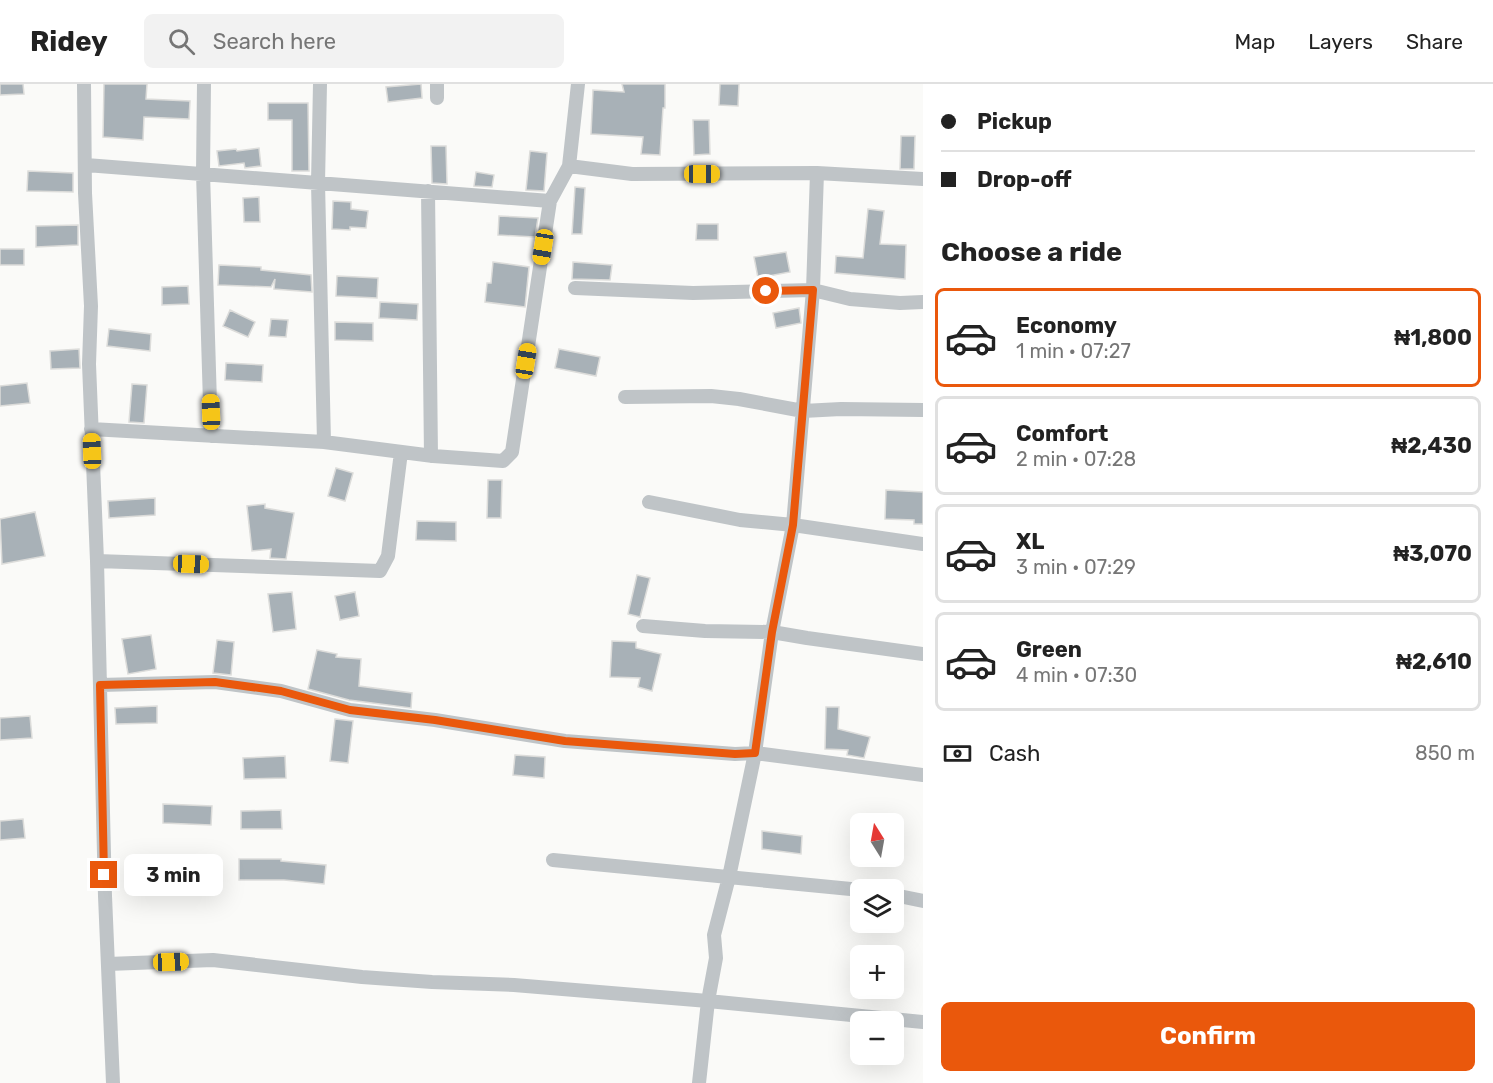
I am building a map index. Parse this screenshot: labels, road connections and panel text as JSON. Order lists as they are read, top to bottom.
{
  "north": "top",
  "page": {
    "header": "Ridey",
    "search": "Search here",
    "nav": ["Map", "Layers", "Share"],
    "banner": ["Pickup", "Drop-off"],
    "heading": "Choose a ride",
    "list": [
      {
        "name": "Economy",
        "note": "1 min · 07:27",
        "value": "₦1,800"
      },
      {
        "name": "Comfort",
        "note": "2 min · 07:28",
        "value": "₦2,430"
      },
      {
        "name": "XL",
        "note": "3 min · 07:29",
        "value": "₦3,070"
      },
      {
        "name": "Green",
        "note": "4 min · 07:30",
        "value": "₦2,610"
      }
    ],
    "pay": ["Cash", "850 m"],
    "map_buttons": ["+", "−"],
    "bubble": "3 min",
    "buttons": "Confirm"
  }
}
